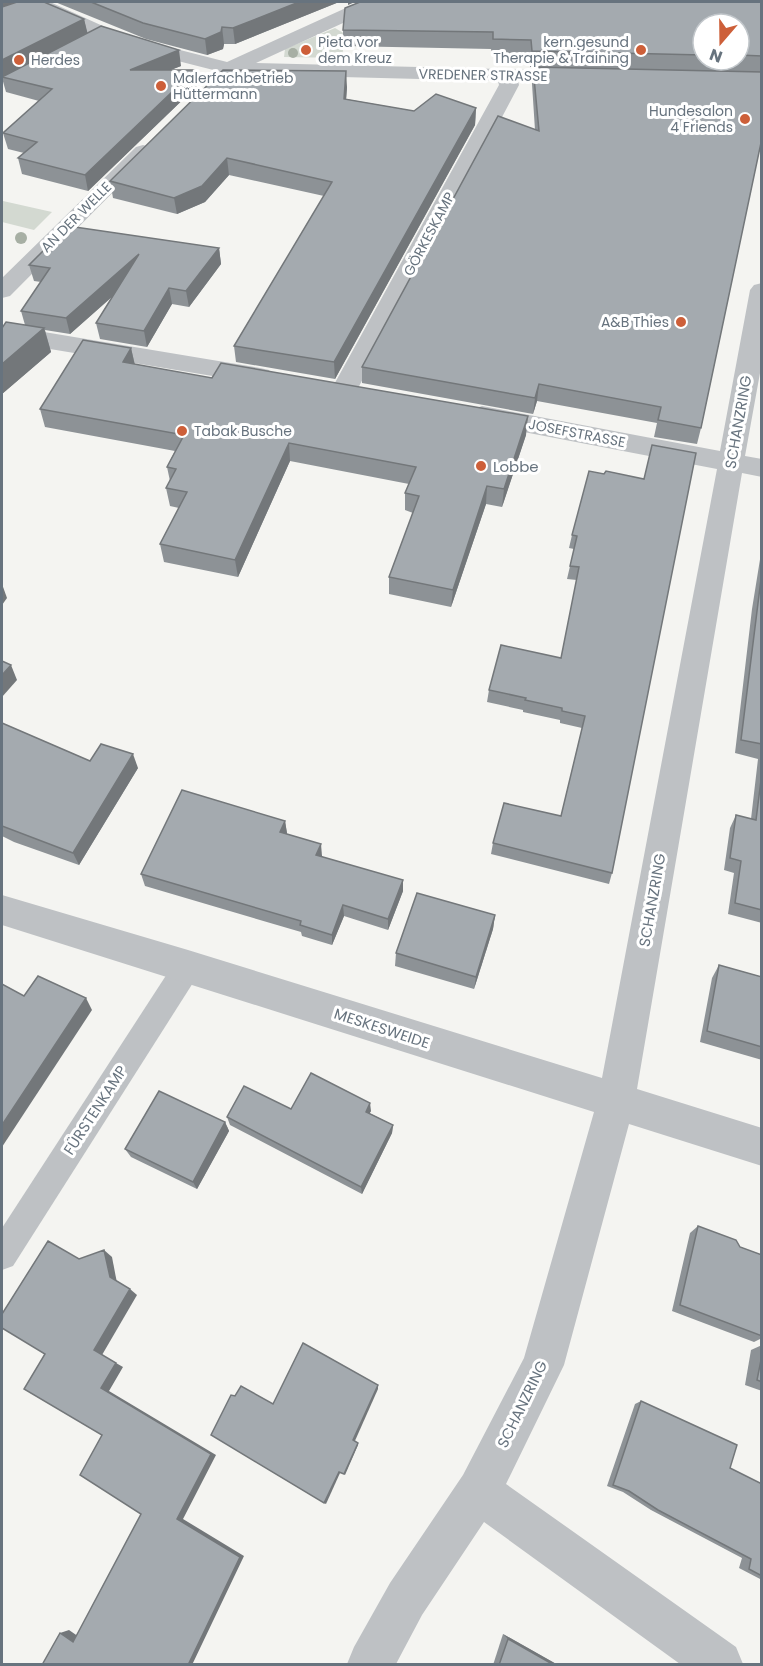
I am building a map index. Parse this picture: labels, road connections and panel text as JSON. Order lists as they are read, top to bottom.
{
  "streets": {
    "street": [
      "VREDENER STRASSE",
      "AN DER WELLE",
      "GÖRKESKAMP",
      "SCHANZRING",
      "JOSEFSTRASSE",
      "MESKESWEIDE"
    ],
    "lane": ["FÜRSTENKAMP"]
  },
  "crossings": [
    ["VREDENER STRASSE", "GÖRKESKAMP"],
    ["SCHANZRING", "JOSEFSTRASSE"],
    ["SCHANZRING", "MESKESWEIDE"],
    ["MESKESWEIDE", "FÜRSTENKAMP"]
  ],
  "places": [
    "Pieta vor dem Kreuz",
    "kern.gesund Therapie & Training",
    "Herdes",
    "Malerfachbetrieb Hüttermann",
    "Hundesalon 4 Friends",
    "A&B Thies",
    "Tabak Busche",
    "Lobbe"
  ],
  "north": "bottom"
}
